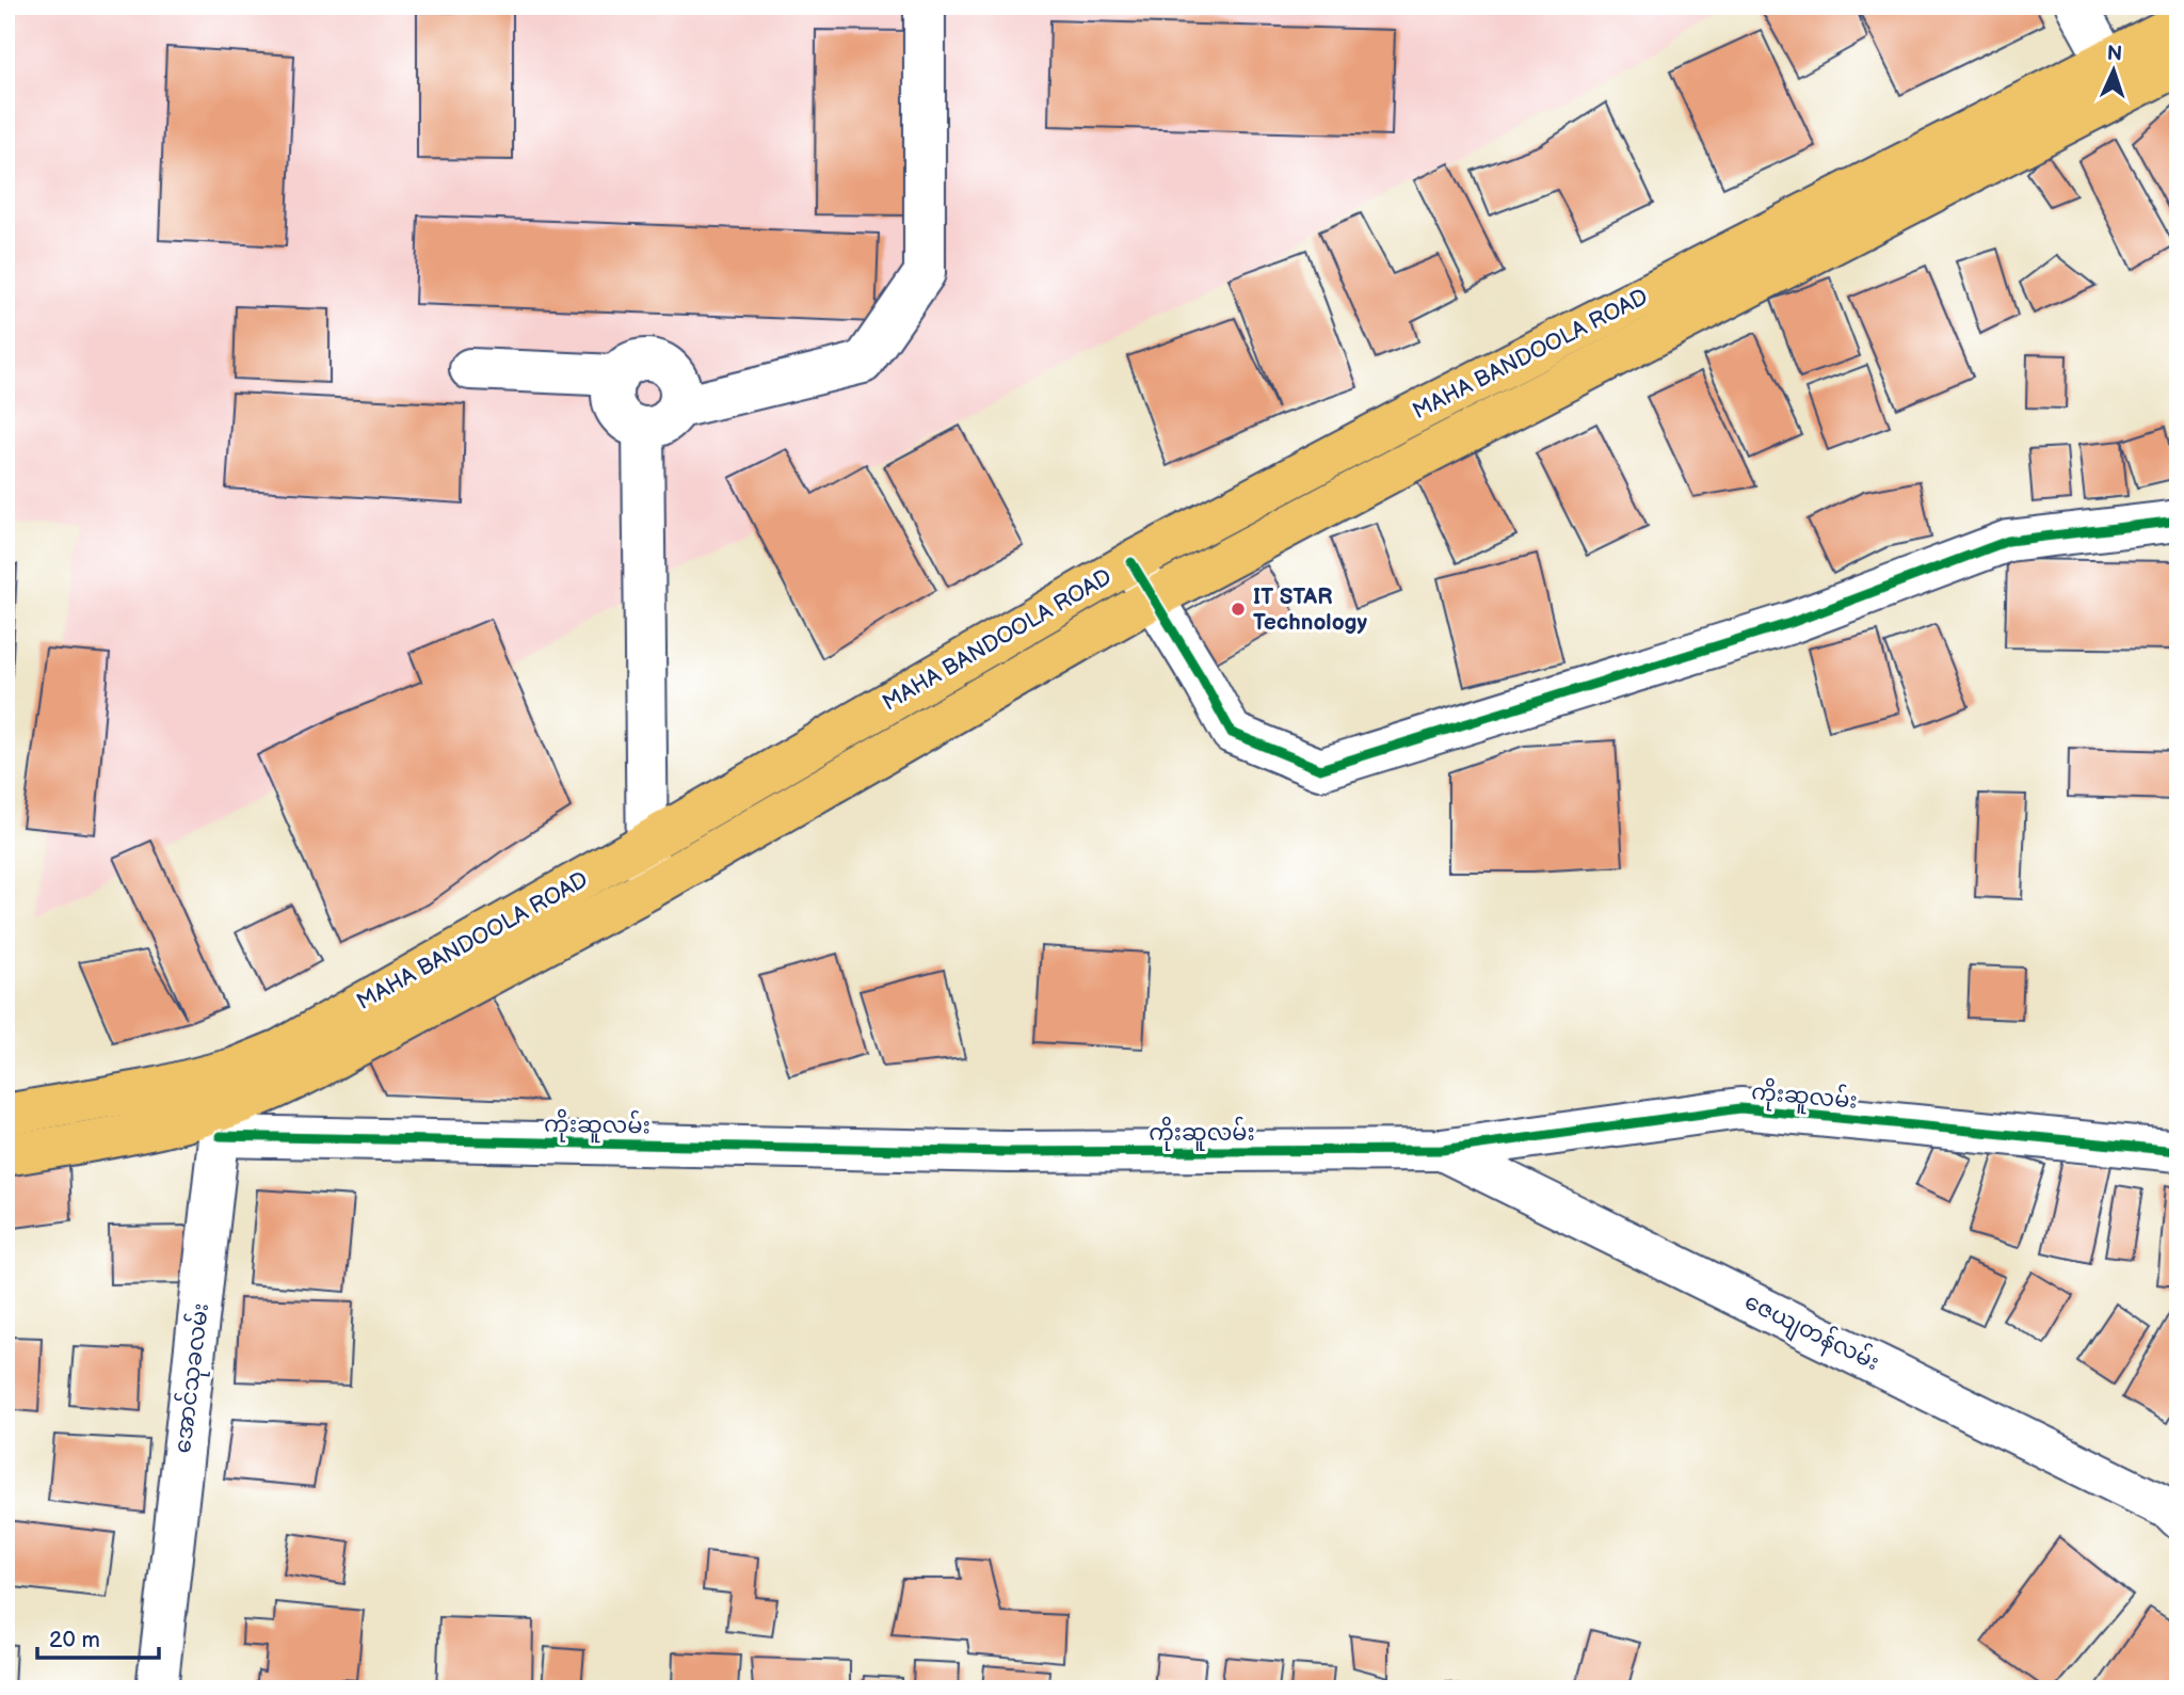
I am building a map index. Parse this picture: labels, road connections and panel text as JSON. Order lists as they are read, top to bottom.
{
  "streets": {
    "main road": ["MAHA BANDOOLA ROAD"],
    "street": ["ကိုးဆူလမ်း", "ဇေယျတန်လမ်း", "အောင်သုခလမ်း"]
  },
  "crossings": [
    ["MAHA BANDOOLA ROAD", "ကိုးဆူလမ်း"],
    ["MAHA BANDOOLA ROAD", "အောင်သုခလမ်း"],
    ["ကိုးဆူလမ်း", "ဇေယျတန်လမ်း"],
    ["ကိုးဆူလမ်း", "အောင်သုခလမ်း"]
  ],
  "places": ["IT STAR Technology"],
  "scale_bar": "20 m",
  "north": "top"
}
